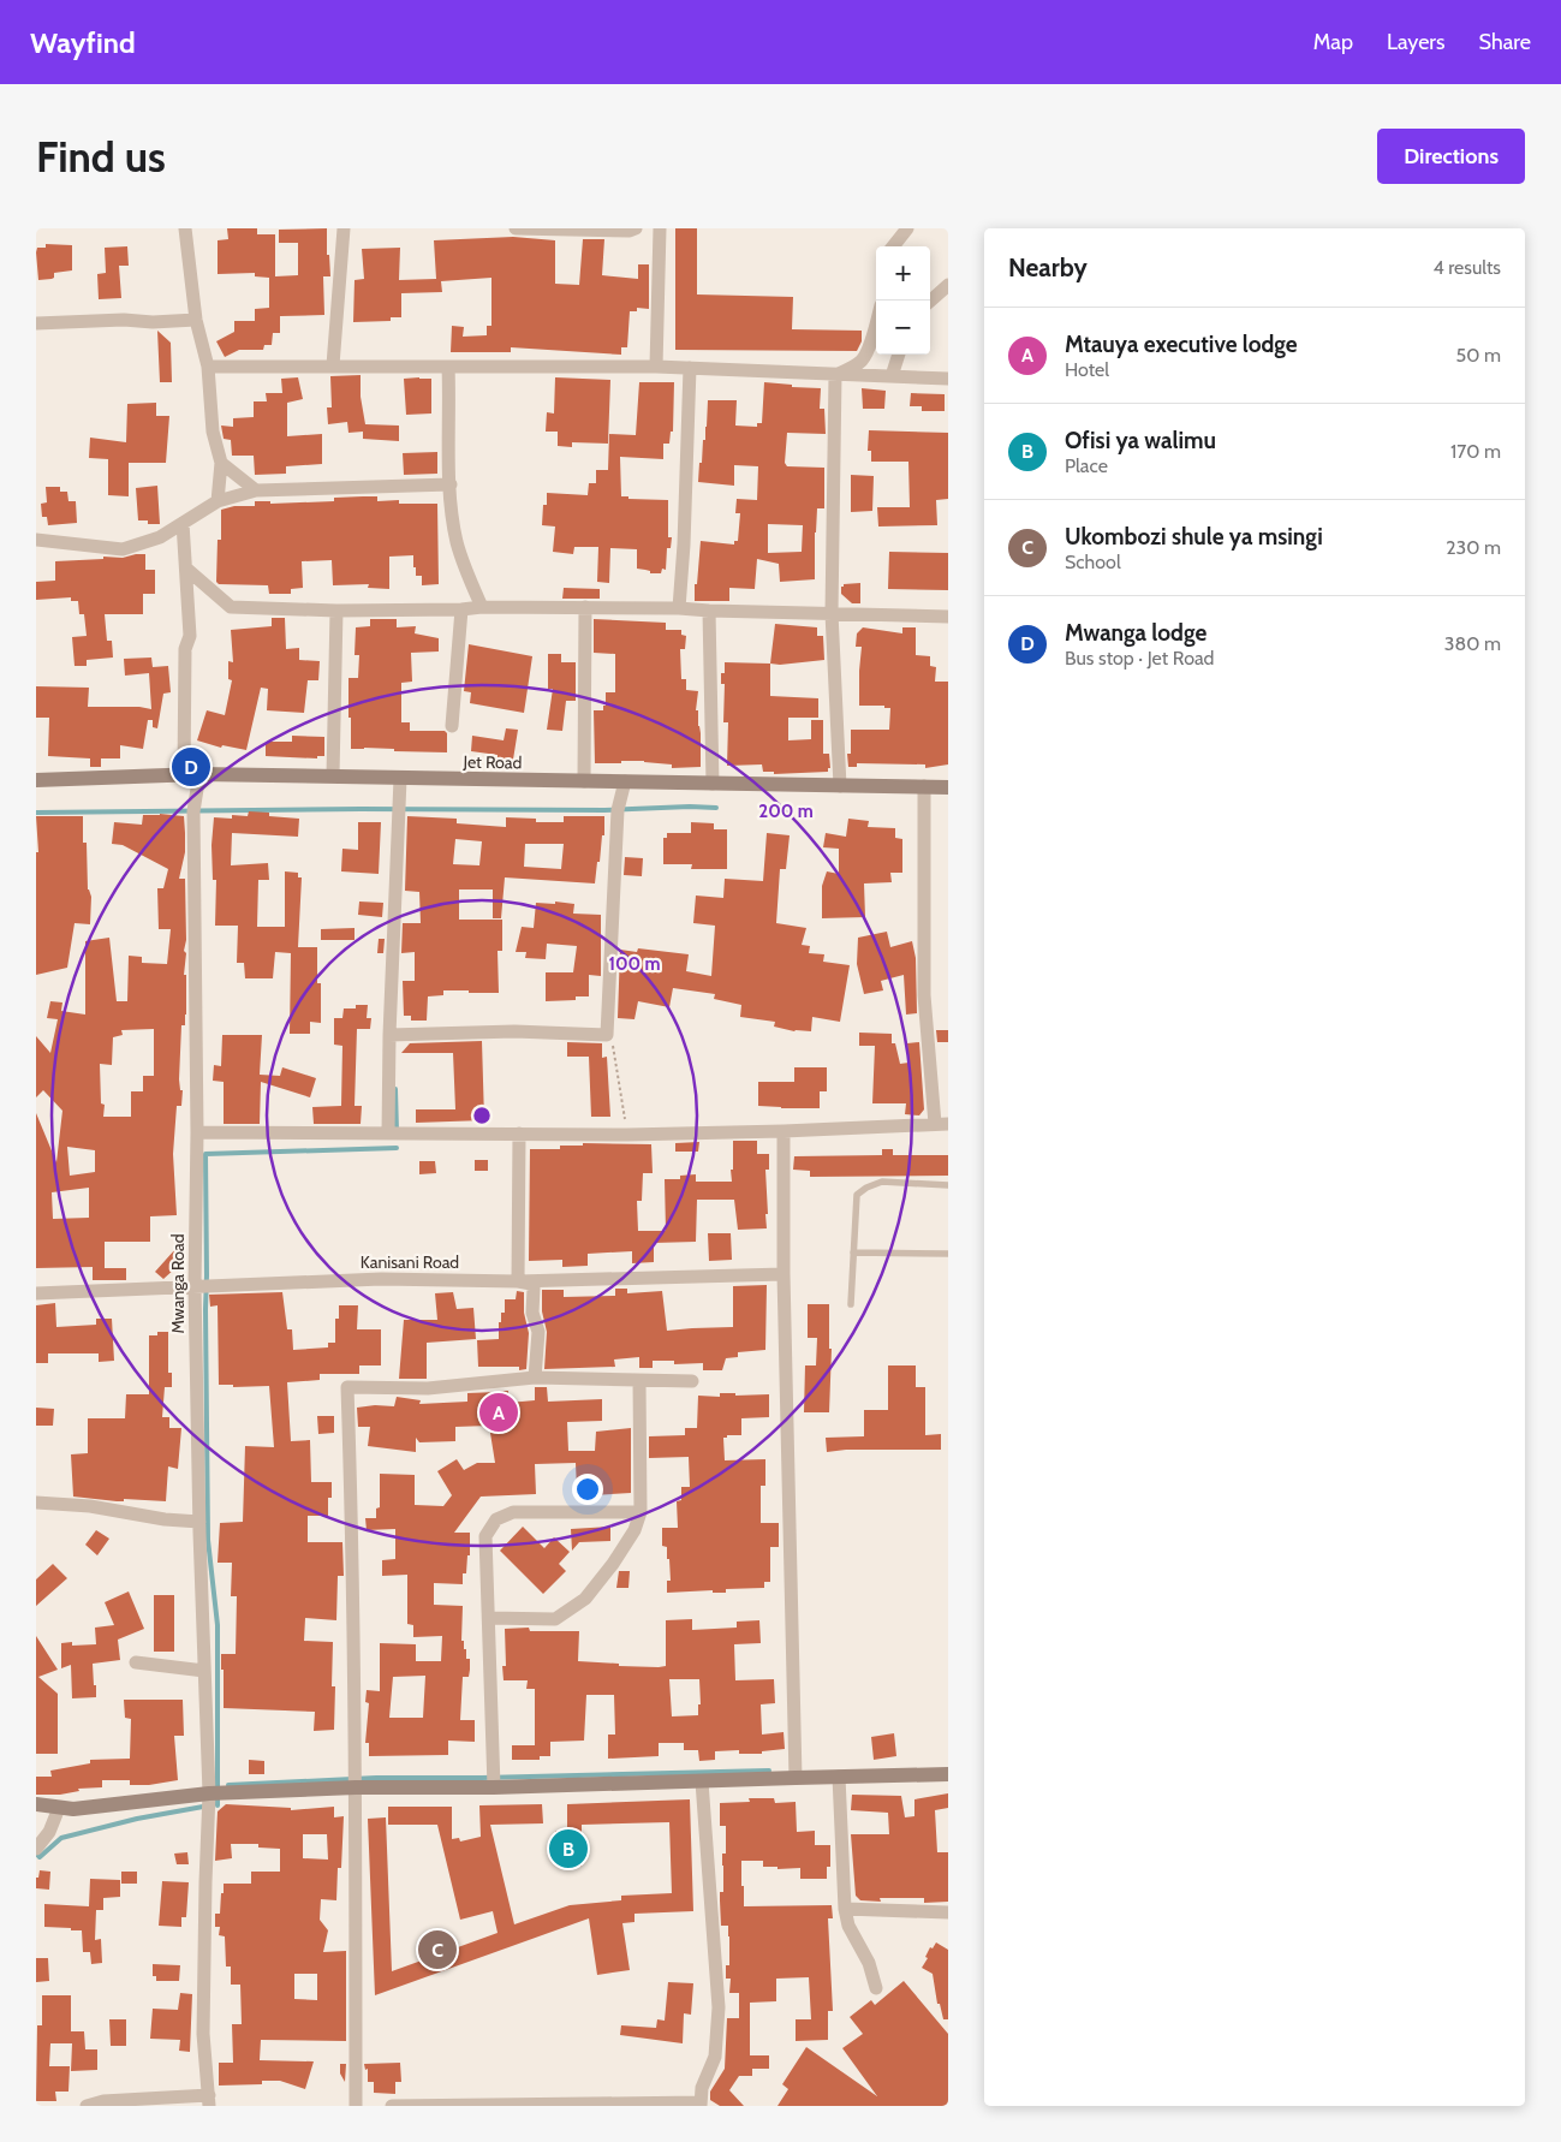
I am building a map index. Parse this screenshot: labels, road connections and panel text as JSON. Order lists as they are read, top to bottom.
{
  "streets": {
    "street": ["Jet Road", "Kanisani Road", "Mwanga Road"]
  },
  "crossings": [
    ["Jet Road", "Mwanga Road"],
    ["Kanisani Road", "Mwanga Road"]
  ],
  "page": {
    "header": "Wayfind",
    "nav": ["Map", "Layers", "Share"],
    "buttons": "Directions",
    "title": "Find us",
    "heading": ["Nearby", "4 results"],
    "map_buttons": ["+", "−"],
    "list": [
      {
        "mark": "A",
        "name": "Mtauya executive lodge",
        "note": "Hotel",
        "value": "50 m"
      },
      {
        "mark": "B",
        "name": "Ofisi ya walimu",
        "note": "Place",
        "value": "170 m"
      },
      {
        "mark": "C",
        "name": "Ukombozi shule ya msingi",
        "note": "School",
        "value": "230 m"
      },
      {
        "mark": "D",
        "name": "Mwanga lodge",
        "note": "Bus stop · Jet Road",
        "value": "380 m"
      }
    ],
    "pins": [
      "D",
      "A",
      "B",
      "C"
    ]
  },
  "rings": ["200 m", "100 m"]
}
